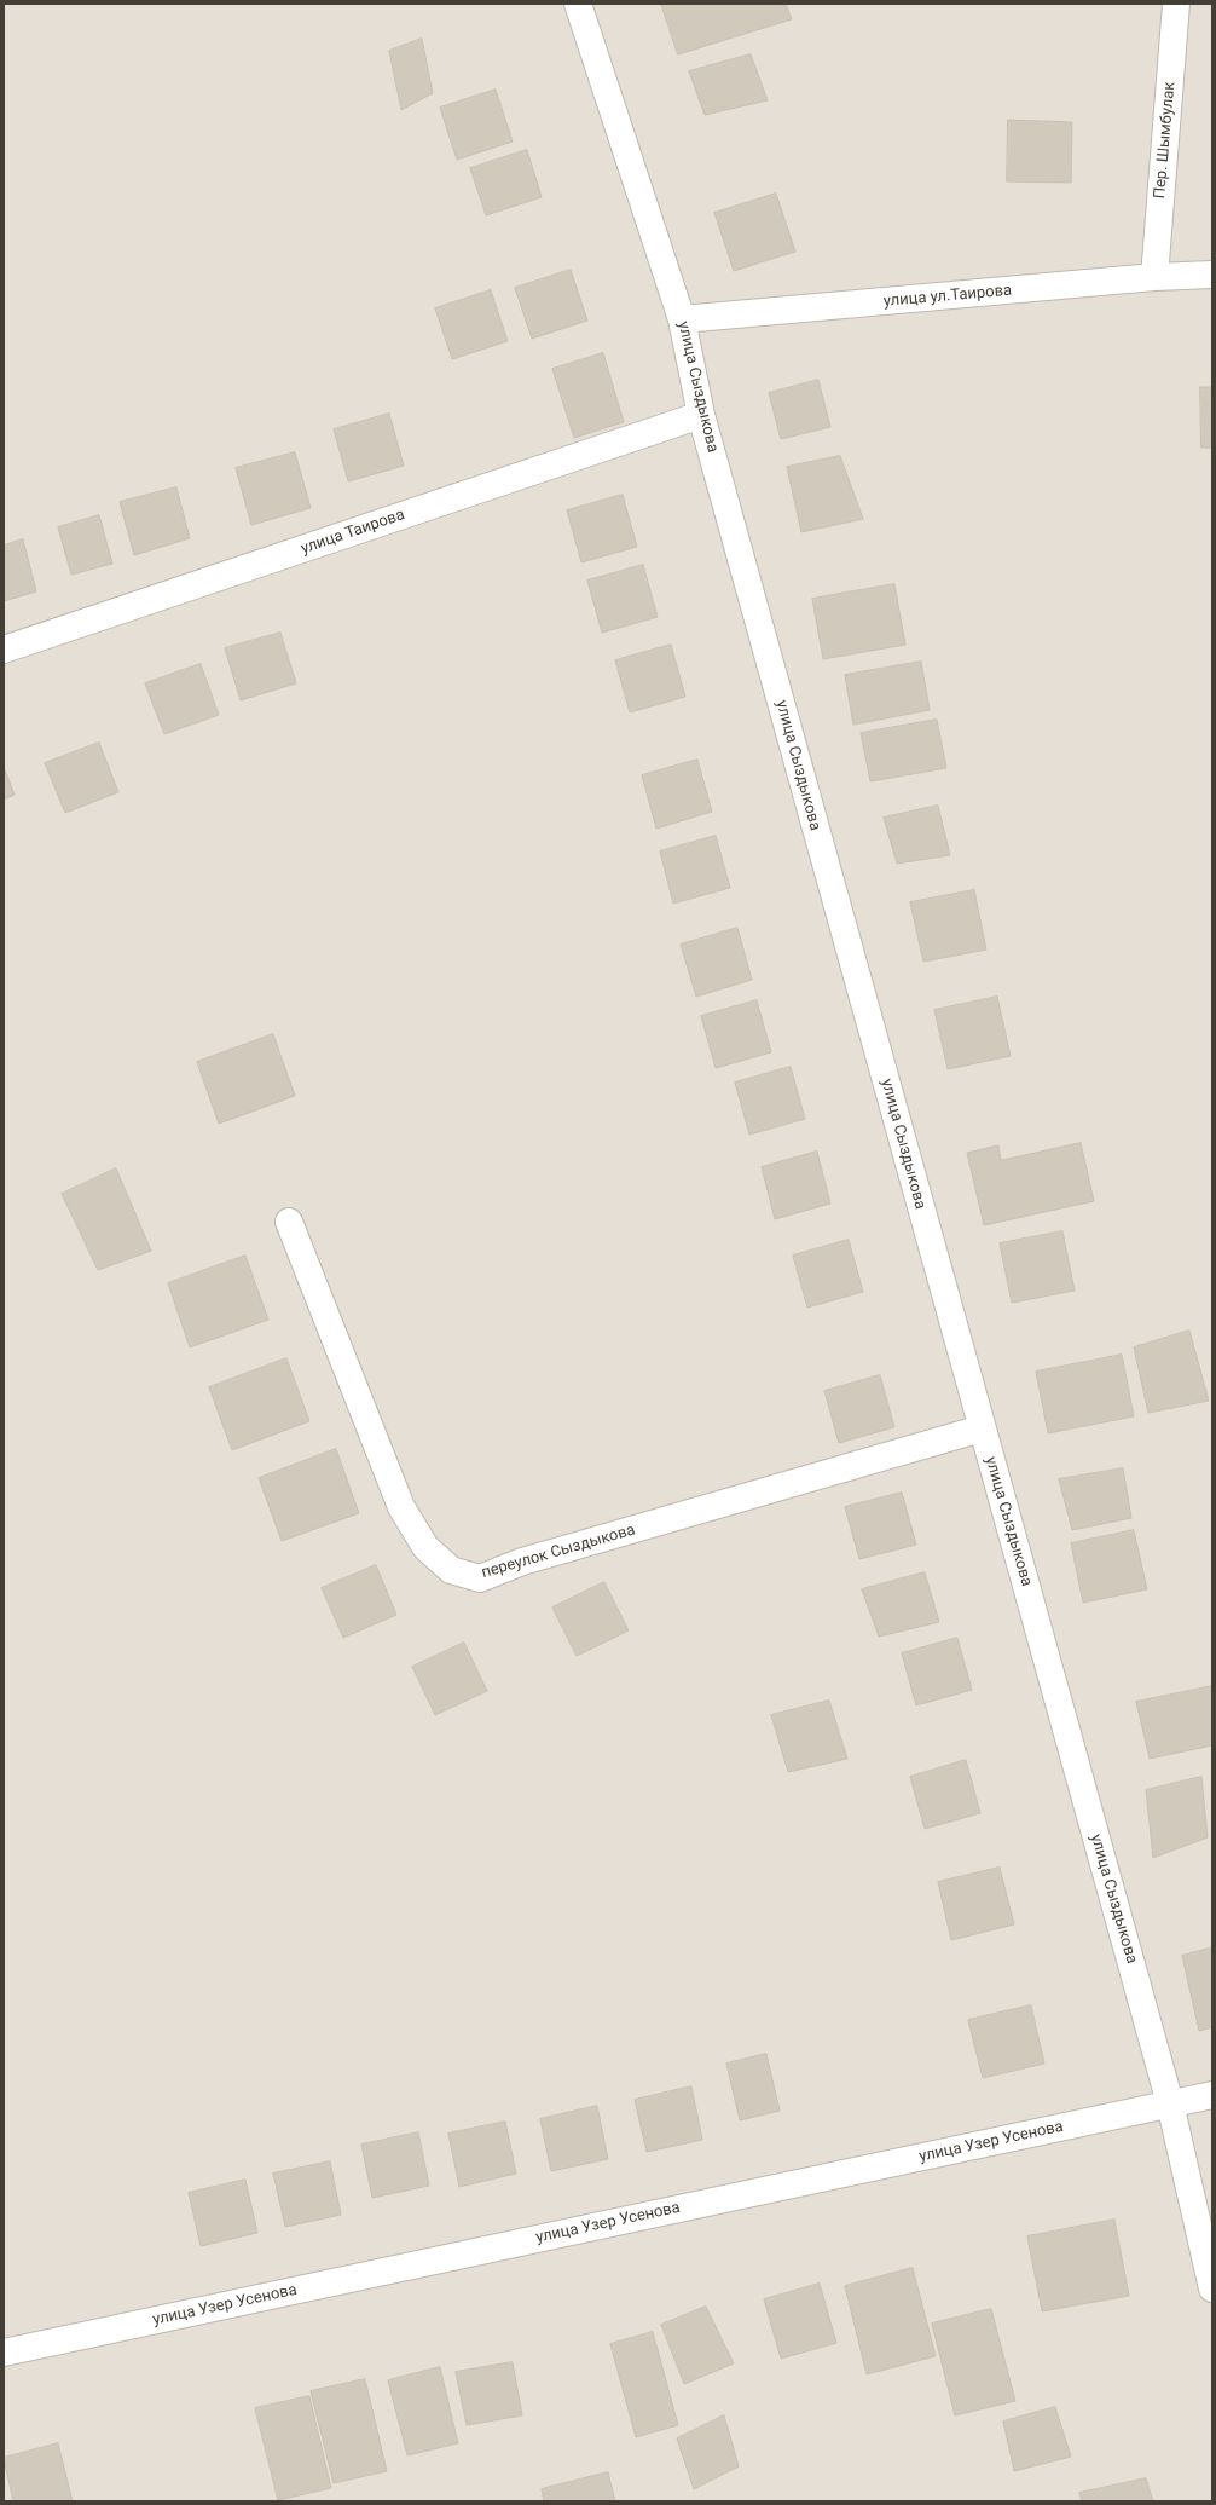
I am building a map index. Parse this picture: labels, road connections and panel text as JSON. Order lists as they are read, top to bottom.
{
  "streets": {
    "street": [
      "Пер. Шымбулак",
      "улица ул.Таирова",
      "улица Сыздыкова",
      "улица Таирова",
      "переулок Сыздыкова",
      "улица Узер Усенова"
    ]
  },
  "crossings": [
    ["Пер. Шымбулак", "улица ул.Таирова"],
    ["улица ул.Таирова", "улица Сыздыкова"],
    ["улица Сыздыкова", "улица Таирова"],
    ["улица Сыздыкова", "переулок Сыздыкова"],
    ["улица Сыздыкова", "улица Узер Усенова"]
  ]
}
